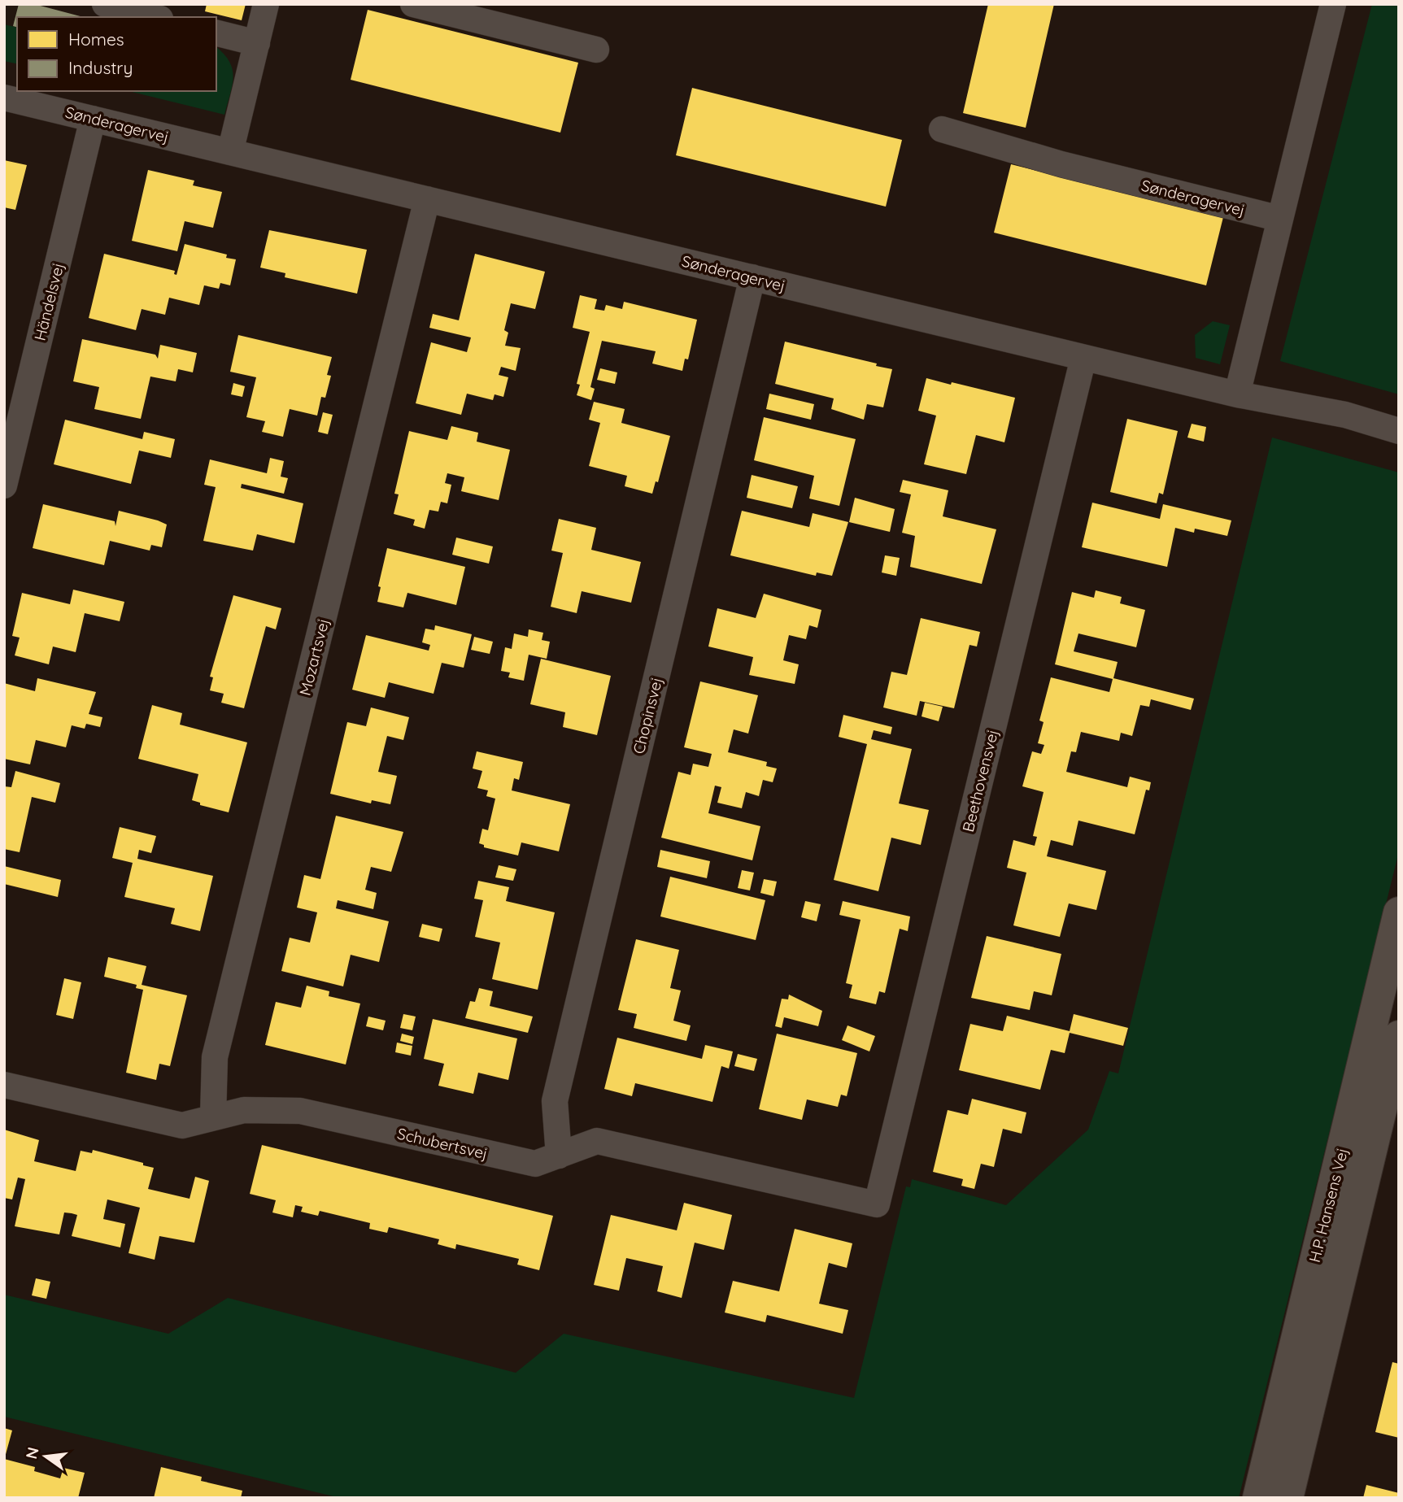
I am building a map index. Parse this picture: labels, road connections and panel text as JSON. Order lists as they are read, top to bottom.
{
  "streets": {
    "street": [
      "Sønderagervej",
      "Händelsvej",
      "Mozartsvej",
      "Chopinsvej",
      "Beethovensvej",
      "Schubertsvej",
      "H.P. Hansens Vej"
    ]
  },
  "crossings": [
    ["Sønderagervej", "Händelsvej"],
    ["Sønderagervej", "Mozartsvej"],
    ["Sønderagervej", "Chopinsvej"],
    ["Sønderagervej", "Beethovensvej"],
    ["Mozartsvej", "Schubertsvej"],
    ["Chopinsvej", "Schubertsvej"],
    ["Beethovensvej", "Schubertsvej"]
  ],
  "legend": ["Homes", "Industry"],
  "north": "left"
}
